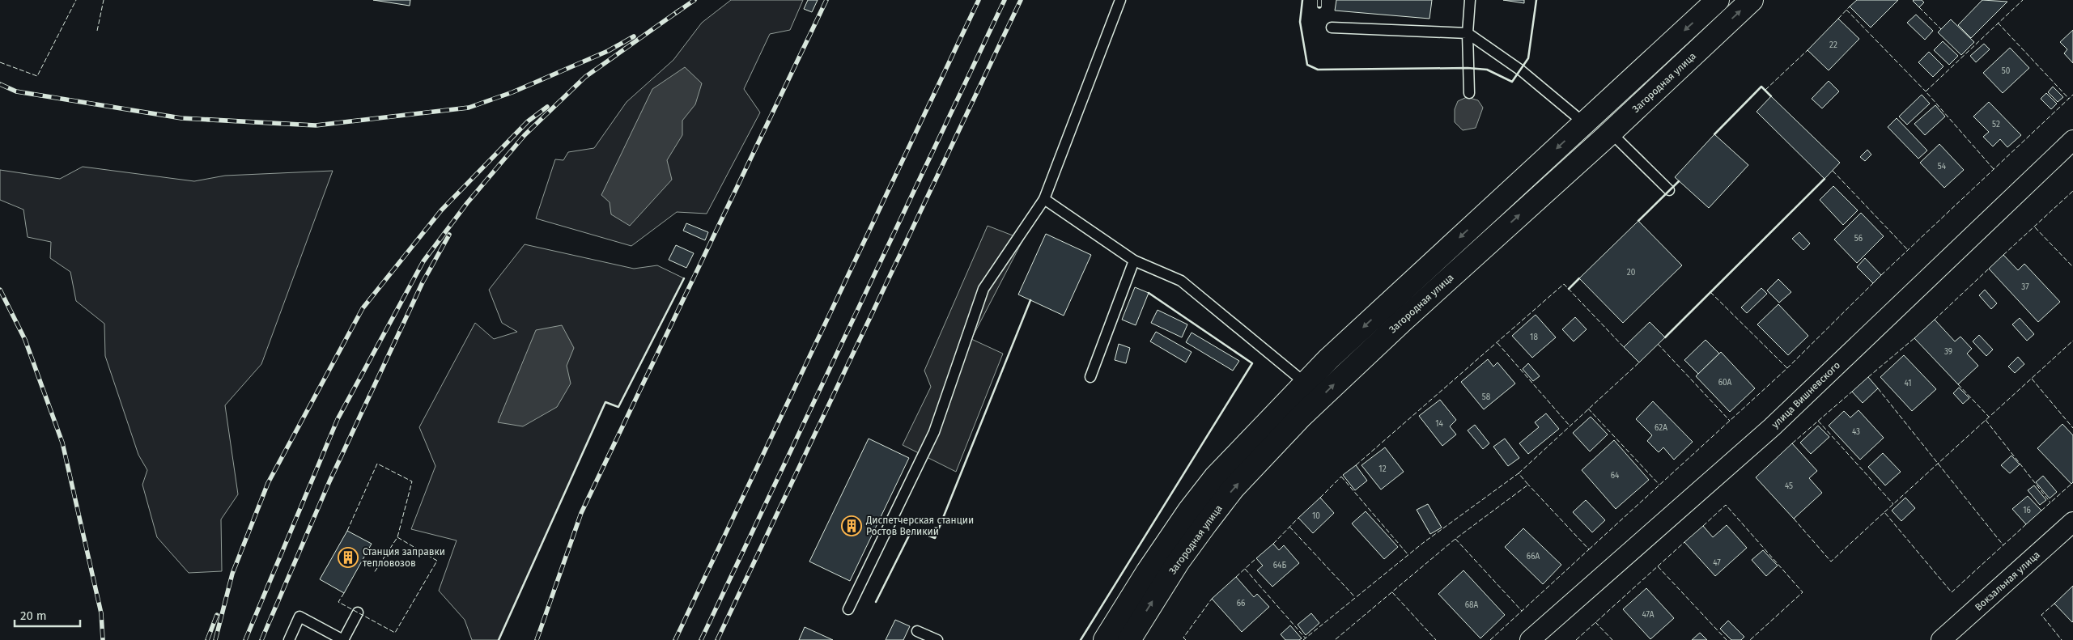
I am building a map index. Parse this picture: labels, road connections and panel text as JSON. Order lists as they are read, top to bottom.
{
  "streets": {
    "highway": ["Загородная улица"],
    "street": ["улица Вишневского", "Вокзальная улица"]
  },
  "places": {
    "building": ["Диспетчерская станции Ростов Великий", "Станция заправки тепловозов"]
  },
  "house_numbers": [
    "22",
    "50",
    "52",
    "54",
    "56",
    "20",
    "37",
    "18",
    "39",
    "60А",
    "41",
    "58",
    "14",
    "62А",
    "43",
    "12",
    "64",
    "45",
    "16",
    "10",
    "66А",
    "47",
    "64Б",
    "66",
    "68А",
    "47А"
  ],
  "scale_bar": "20 m"
}
